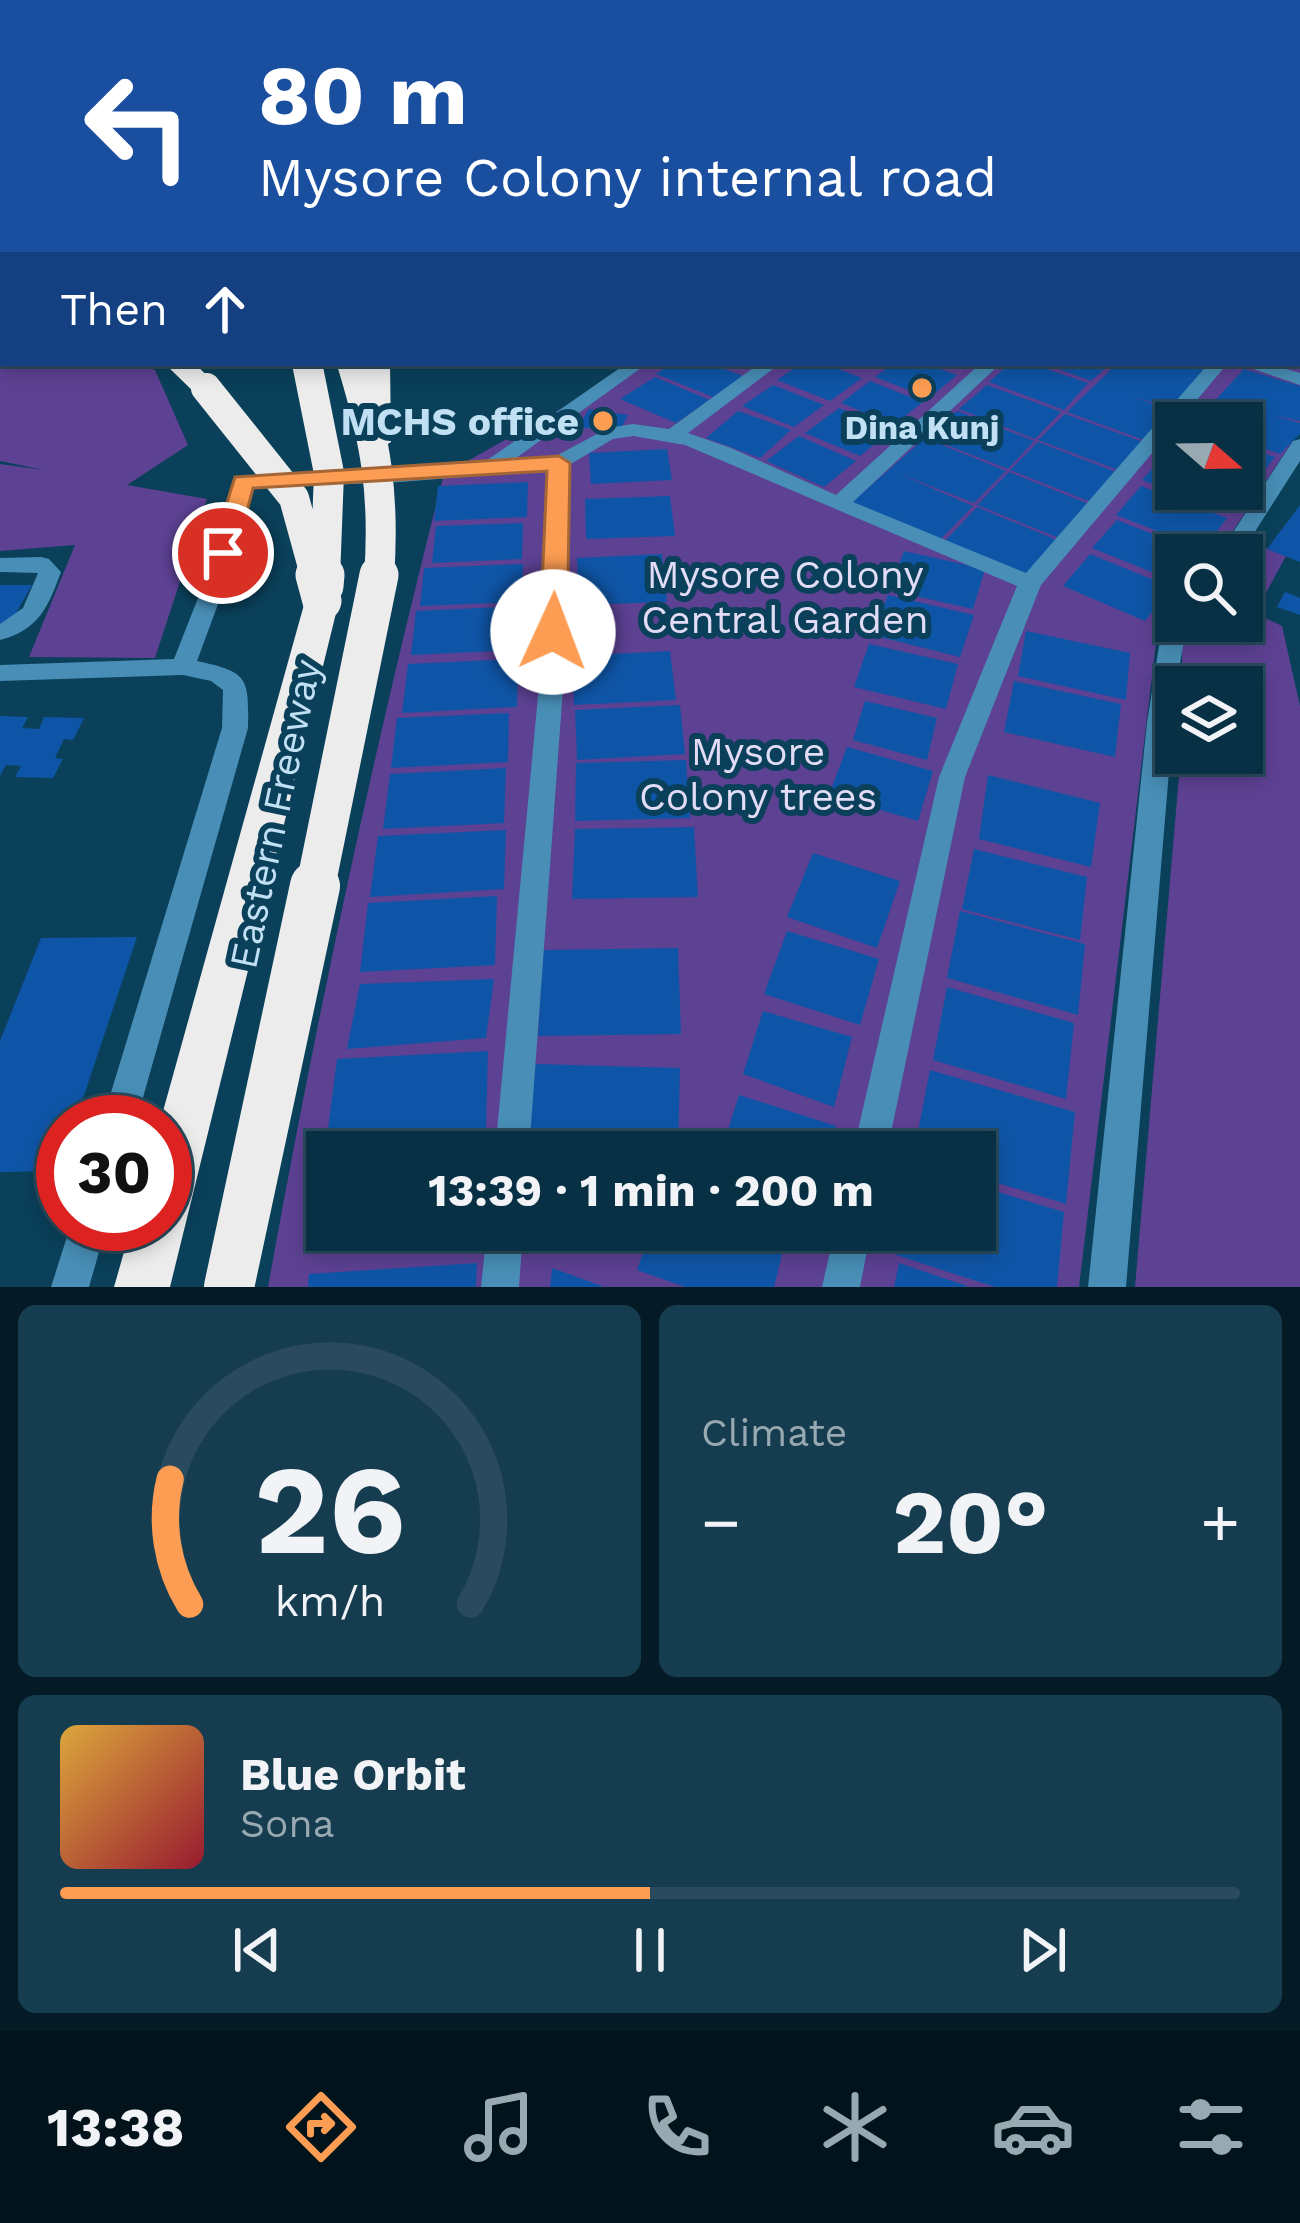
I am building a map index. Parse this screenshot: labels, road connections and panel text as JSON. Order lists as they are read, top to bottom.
{
  "streets": {
    "highway": ["Eastern Freeway"]
  },
  "parks": ["Mysore Colony Central Garden", "Mysore Colony trees"],
  "places": ["Dina Kunj", "MCHS office"],
  "north": "right",
  "page": {
    "turn": ["80 m", "Mysore Colony internal road"],
    "then": "Then",
    "limit": "30",
    "trip": "13:39 · 1 min · 200 m",
    "tile": "Climate",
    "heat": ["−", "20°", "+"],
    "song": ["Blue Orbit", "Sona"],
    "tabs": "13:38",
    "gauge": ["26", "km/h"]
  }
}
